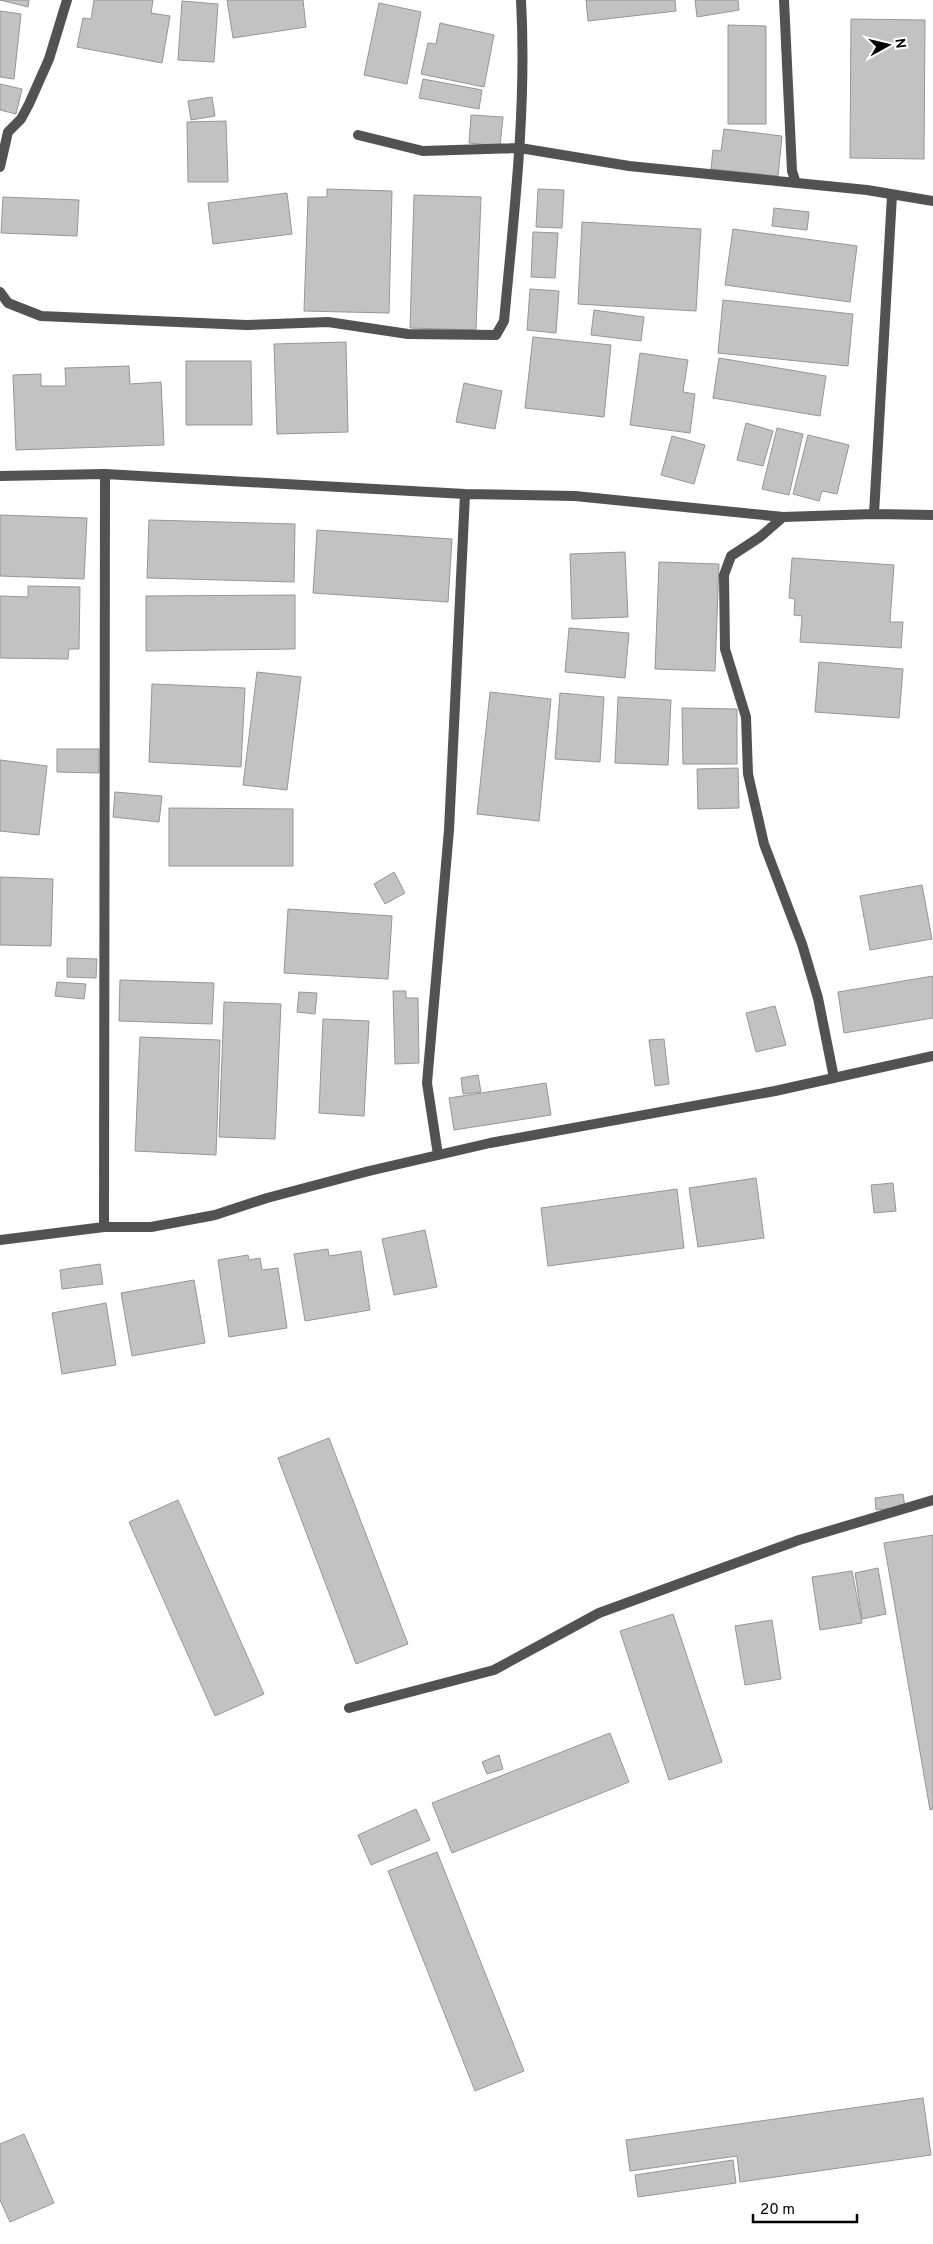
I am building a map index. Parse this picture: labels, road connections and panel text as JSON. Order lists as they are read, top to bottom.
{
  "scale_bar": "20 m",
  "north": "right"
}
